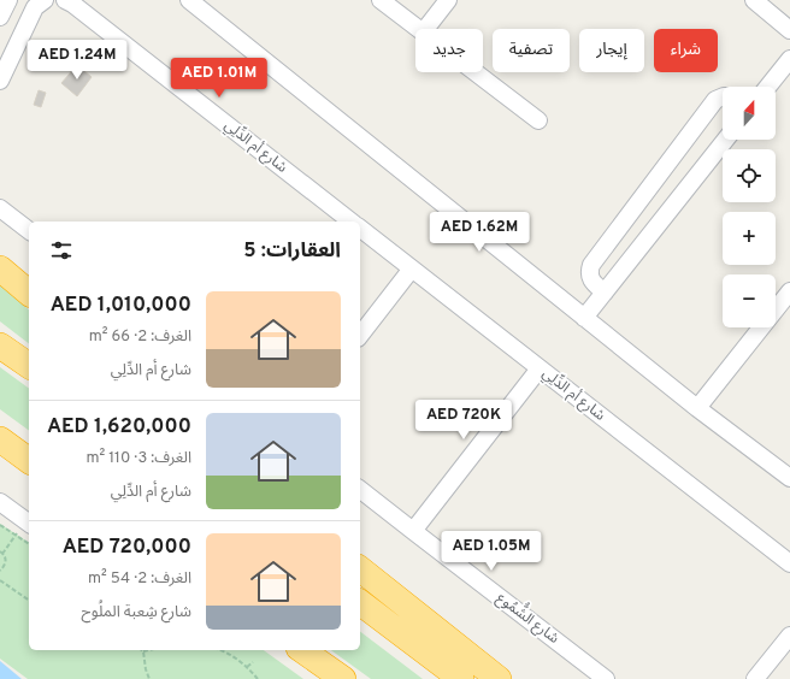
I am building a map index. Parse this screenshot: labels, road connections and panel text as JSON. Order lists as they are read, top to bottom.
{
  "streets": {
    "street": ["شارع أم الدِّلِي", "شارع الشُّمُوع"]
  },
  "north": "top",
  "page": {
    "chip": [
      "شراء",
      "إيجار",
      "تصفية",
      "جديد"
    ],
    "price": [
      "AED 1.24M",
      "AED 1.01M",
      "AED 1.62M",
      "AED 720K",
      "AED 1.05M"
    ],
    "map_buttons": ["+", "−"],
    "heading": "العقارات: 5",
    "list": [
      {
        "name": "AED 1,010,000",
        "note": "الغرف: 2 · 66 m² · شارع أم الدِّلِي"
      },
      {
        "name": "AED 1,620,000",
        "note": "الغرف: 3 · 110 m² · شارع أم الدِّلِي"
      },
      {
        "name": "AED 720,000",
        "note": "الغرف: 2 · 54 m² · شارع شِعبة الملُوح"
      }
    ]
  }
}
